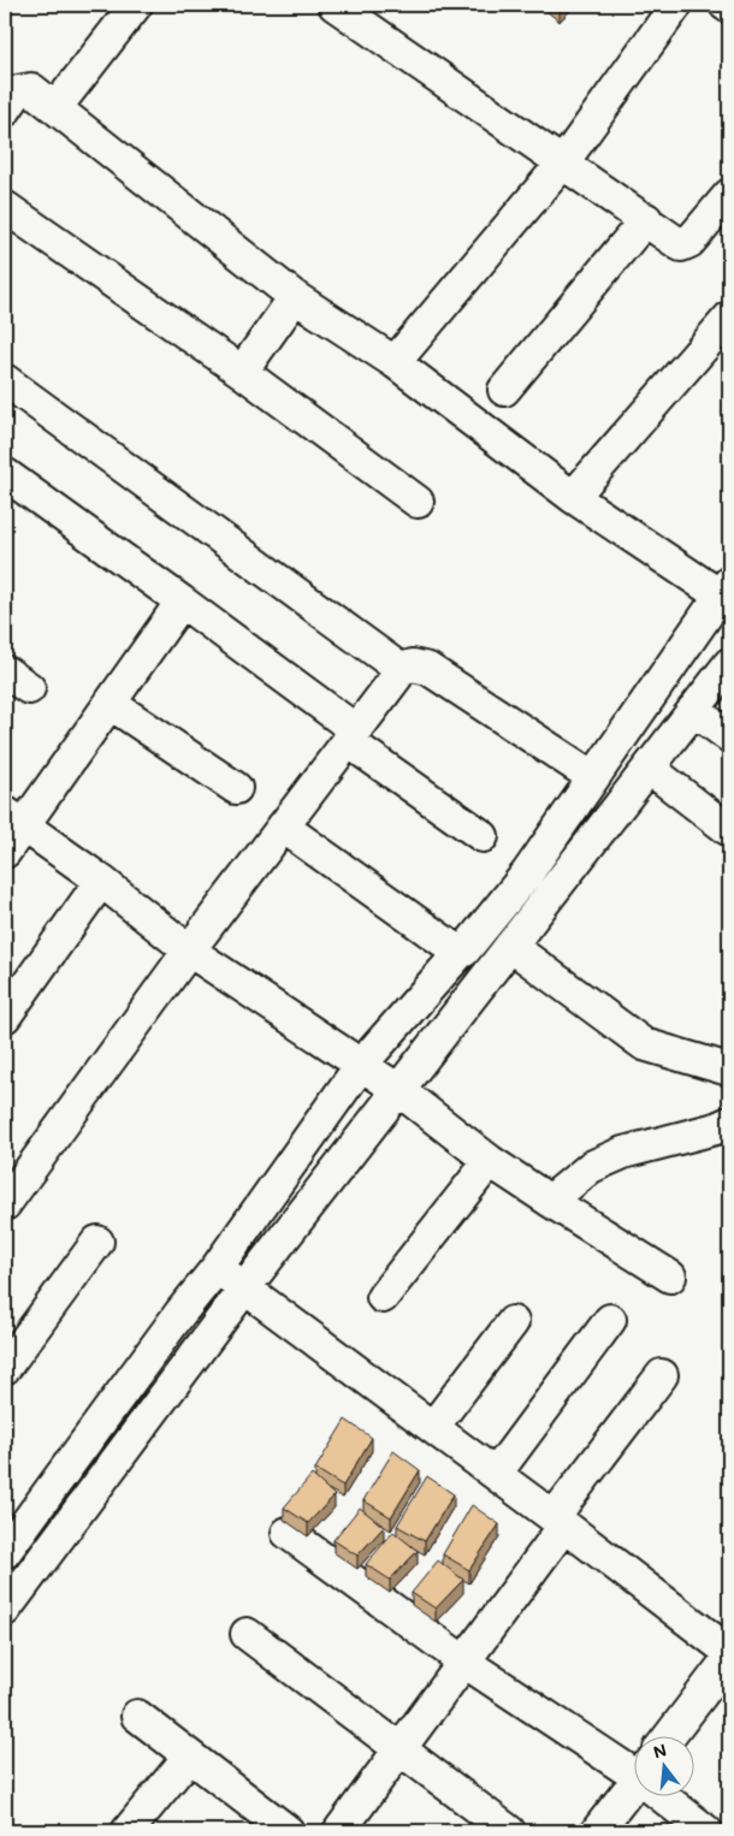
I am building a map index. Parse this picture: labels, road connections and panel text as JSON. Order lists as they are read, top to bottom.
{
  "north": "top"
}
